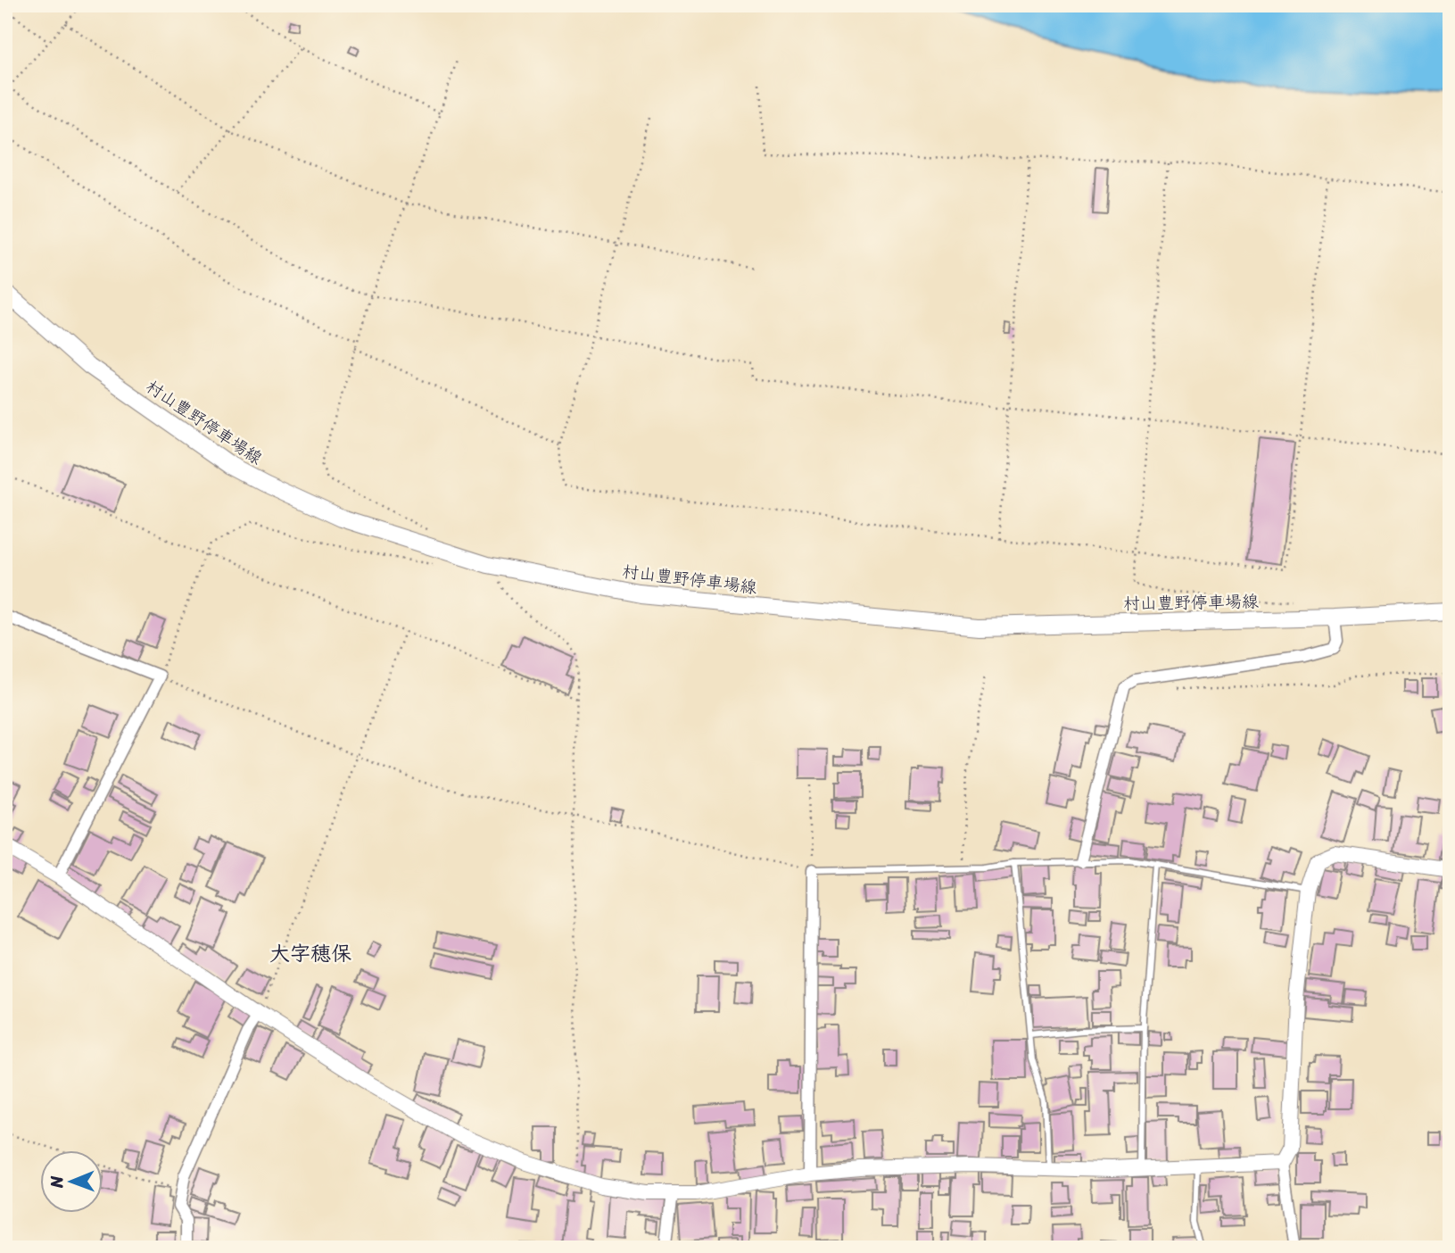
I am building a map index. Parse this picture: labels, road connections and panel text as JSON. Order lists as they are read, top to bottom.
{
  "streets": {
    "main road": ["村山豊野停車場線"]
  },
  "districts": ["大字穂保"],
  "north": "left"
}
